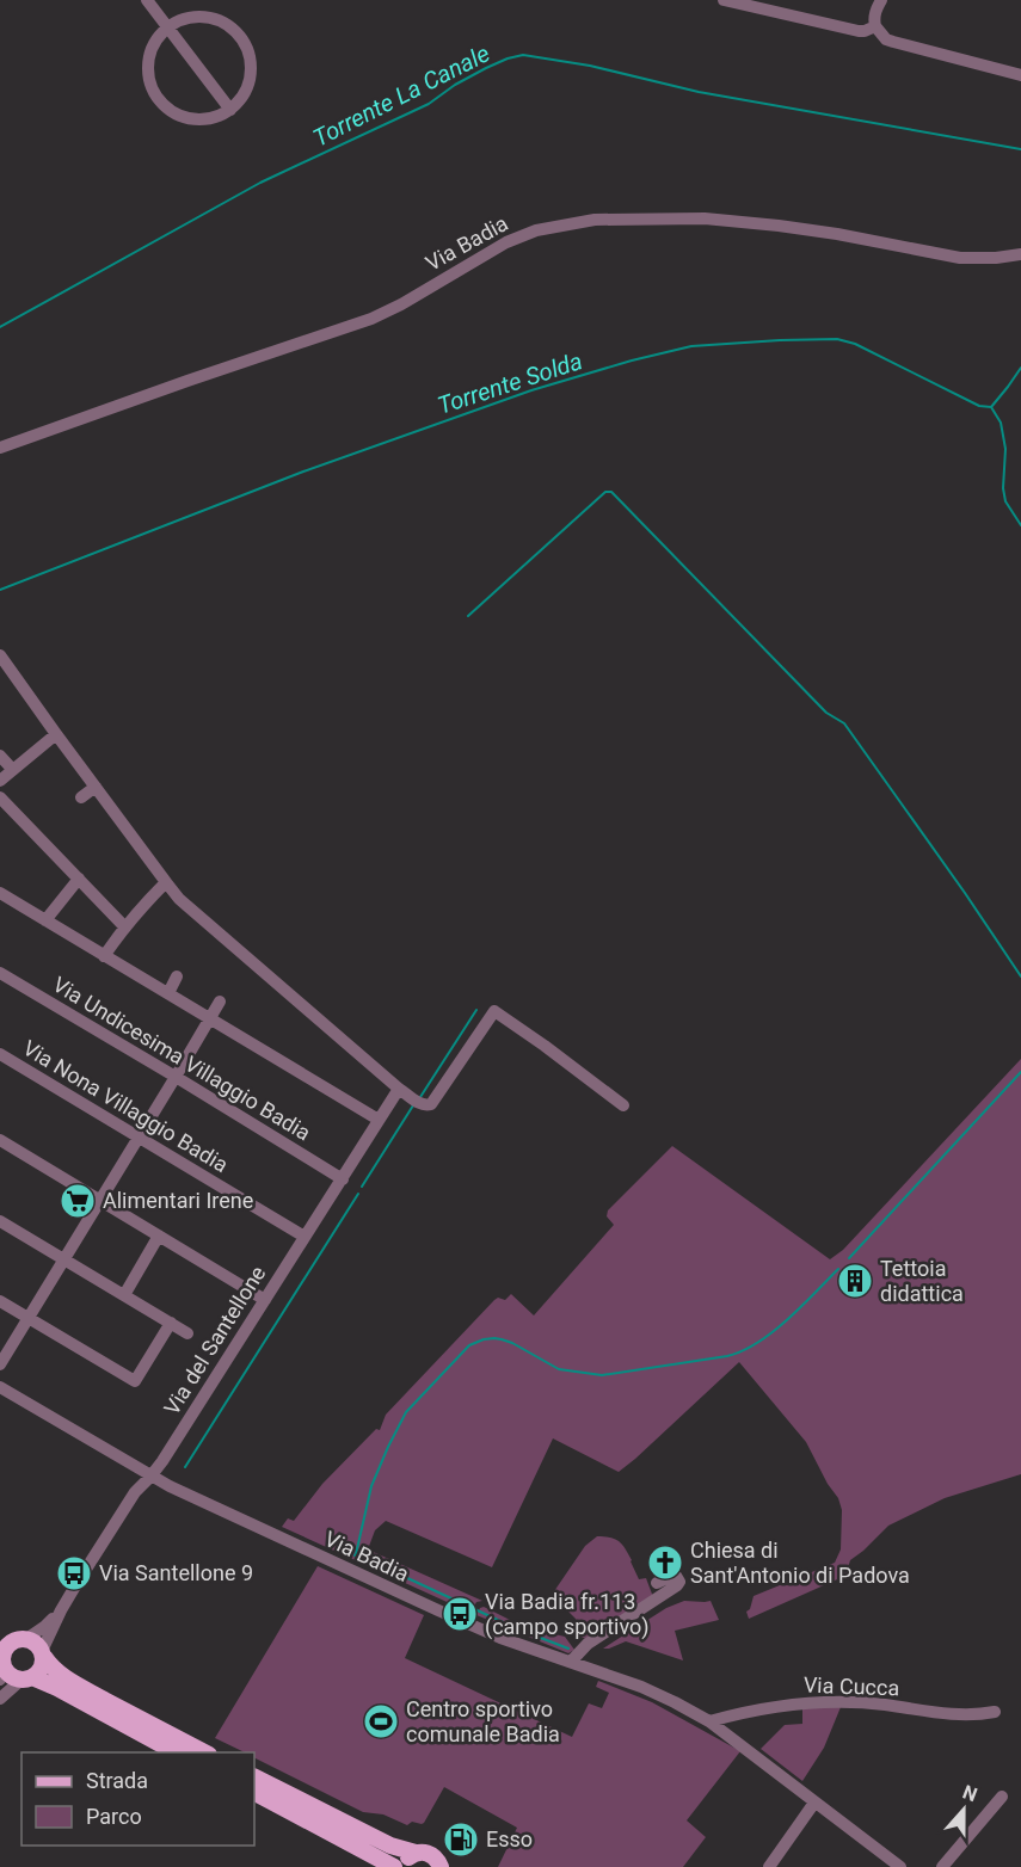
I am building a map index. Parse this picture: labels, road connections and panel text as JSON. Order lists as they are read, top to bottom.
{
  "streets": {
    "street": [
      "Via Badia",
      "Via Undicesima Villaggio Badia",
      "Via Nona Villaggio Badia",
      "Via del Santellone",
      "Via Cucca"
    ]
  },
  "crossings": [
    ["Via Badia", "Via del Santellone"],
    ["Via Badia", "Via Cucca"],
    ["Via Undicesima Villaggio Badia", "Via del Santellone"],
    ["Via Nona Villaggio Badia", "Via del Santellone"]
  ],
  "water": ["Torrente La Canale", "Torrente Solda"],
  "places": {
    "supermarket": ["Alimentari Irene"],
    "building": ["Tettoia didattica"],
    "church": ["Chiesa di Sant'Antonio di Padova"],
    "bus stop": ["Via Santellone 9", "Via Badia fr.113 (campo sportivo)"],
    "sports": ["Centro sportivo comunale Badia"],
    "fuel station": ["Esso"]
  },
  "legend": ["Strada", "Parco"],
  "north": "top"
}
